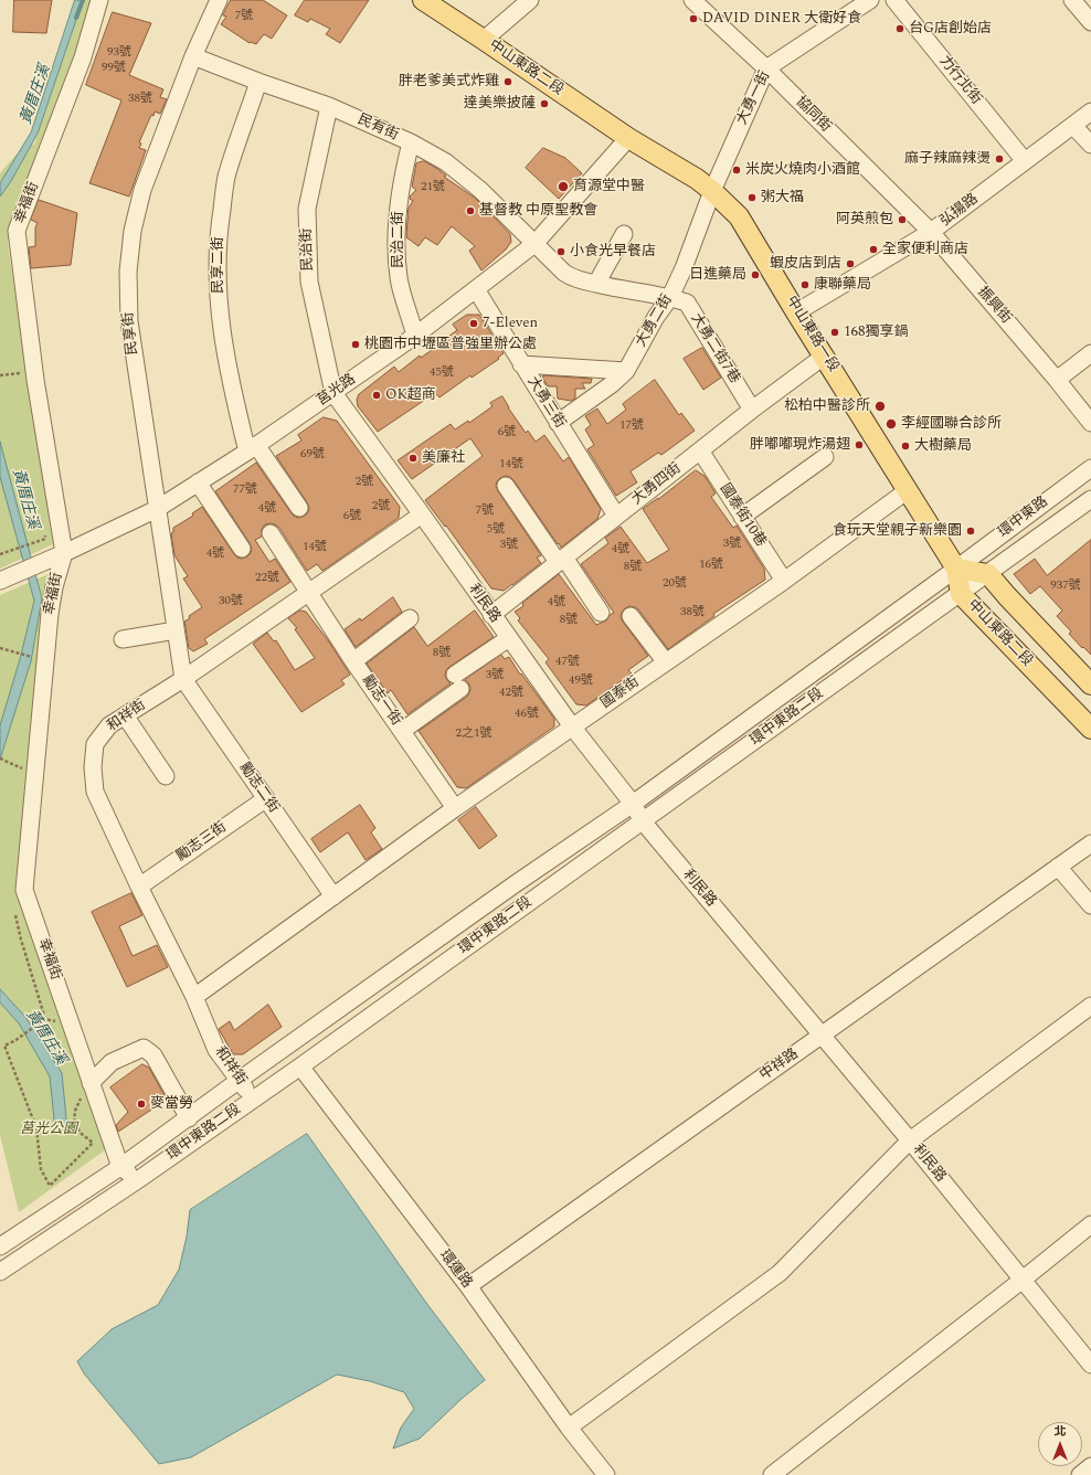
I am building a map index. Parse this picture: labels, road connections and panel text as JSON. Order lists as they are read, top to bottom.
{
  "streets": {
    "main road": ["中山東路二段", "中山東路一段"],
    "street": [
      "力行北街",
      "大勇一街",
      "協同街",
      "民有街",
      "幸福街",
      "弘揚路",
      "民治二街",
      "民治街",
      "民享二街",
      "振興街",
      "大勇二街",
      "民享街",
      "大勇二街7巷",
      "莒光路",
      "大勇三街",
      "大勇四街",
      "國泰街10巷",
      "環中東路",
      "利民路",
      "國泰街",
      "勵志一街",
      "和祥街",
      "環中東路二段",
      "勵志二街",
      "勵志三街",
      "中祥路",
      "環運路"
    ]
  },
  "crossings": [
    ["中山東路二段", "中山東路一段"],
    ["中山東路二段", "莒光路"],
    ["中山東路二段", "環中東路"],
    ["中山東路二段", "環中東路二段"],
    ["力行北街", "弘揚路"],
    ["大勇一街", "協同街"],
    ["大勇一街", "大勇二街"],
    ["大勇一街", "中山東路一段"],
    ["協同街", "弘揚路"],
    ["協同街", "振興街"],
    ["民有街", "民治二街"],
    ["民有街", "民治街"],
    ["民有街", "民享二街"],
    ["民有街", "民享街"],
    ["民有街", "大勇二街7巷"],
    ["民有街", "莒光路"],
    ["幸福街", "莒光路"],
    ["幸福街", "環中東路二段"],
    ["弘揚路", "振興街"],
    ["弘揚路", "中山東路一段"],
    ["民治二街", "莒光路"],
    ["民治街", "莒光路"],
    ["民治街", "利民路"],
    ["民享二街", "莒光路"],
    ["大勇二街", "中山東路一段"],
    ["大勇二街", "大勇二街7巷"],
    ["大勇二街", "大勇三街"],
    ["民享街", "莒光路"],
    ["民享街", "和祥街"],
    ["民享街", "勵志二街"],
    ["中山東路一段", "莒光路"],
    ["中山東路一段", "大勇四街"],
    ["中山東路一段", "環中東路"],
    ["中山東路一段", "國泰街"],
    ["中山東路一段", "環中東路二段"],
    ["大勇二街7巷", "大勇四街"],
    ["莒光路", "大勇三街"],
    ["莒光路", "利民路"],
    ["大勇三街", "大勇四街"],
    ["大勇四街", "國泰街10巷"],
    ["大勇四街", "利民路"],
    ["國泰街10巷", "國泰街"],
    ["環中東路", "環中東路二段"],
    ["利民路", "國泰街"],
    ["利民路", "和祥街"],
    ["利民路", "環中東路二段"],
    ["利民路", "中祥路"],
    ["國泰街", "勵志一街"],
    ["國泰街", "和祥街"],
    ["國泰街", "勵志二街"],
    ["勵志一街", "和祥街"],
    ["和祥街", "環中東路二段"],
    ["和祥街", "勵志二街"],
    ["和祥街", "勵志三街"],
    ["環中東路二段", "環運路"],
    ["勵志二街", "勵志三街"],
    ["中祥路", "環運路"]
  ],
  "water": ["黃厝庄溪"],
  "parks": ["莒光公園"],
  "places": [
    "DAVID DINER 大衛好食",
    "台G店創始店",
    "胖老爹美式炸雞",
    "達美樂披薩",
    "麻子辣麻辣燙",
    "米炭火燒肉小酒館",
    "育源堂中醫",
    "粥大福",
    "基督教 中原聖教會",
    "阿英煎包",
    "全家便利商店",
    "小食光早餐店",
    "蝦皮店到店",
    "日進藥局",
    "康聯藥局",
    "7-Eleven",
    "168獨享鍋",
    "桃園市中壢區普強里辦公處",
    "OK超商",
    "松柏中醫診所",
    "李經國聯合診所",
    "胖嘟嘟現炸湯翅",
    "大樹藥局",
    "美廉社",
    "食玩天堂親子新樂園",
    "麥當勞"
  ],
  "house_numbers": [
    "7號",
    "93號",
    "99號",
    "38號",
    "21號",
    "45號",
    "17號",
    "6號",
    "69號",
    "14號",
    "2號",
    "77號",
    "2號",
    "4號",
    "7號",
    "6號",
    "5號",
    "3號",
    "3號",
    "14號",
    "4號",
    "4號",
    "16號",
    "8號",
    "22號",
    "20號",
    "937號",
    "30號",
    "4號",
    "38號",
    "8號",
    "8號",
    "47號",
    "3號",
    "49號",
    "42號",
    "46號",
    "2之1號"
  ],
  "north": "top"
}
